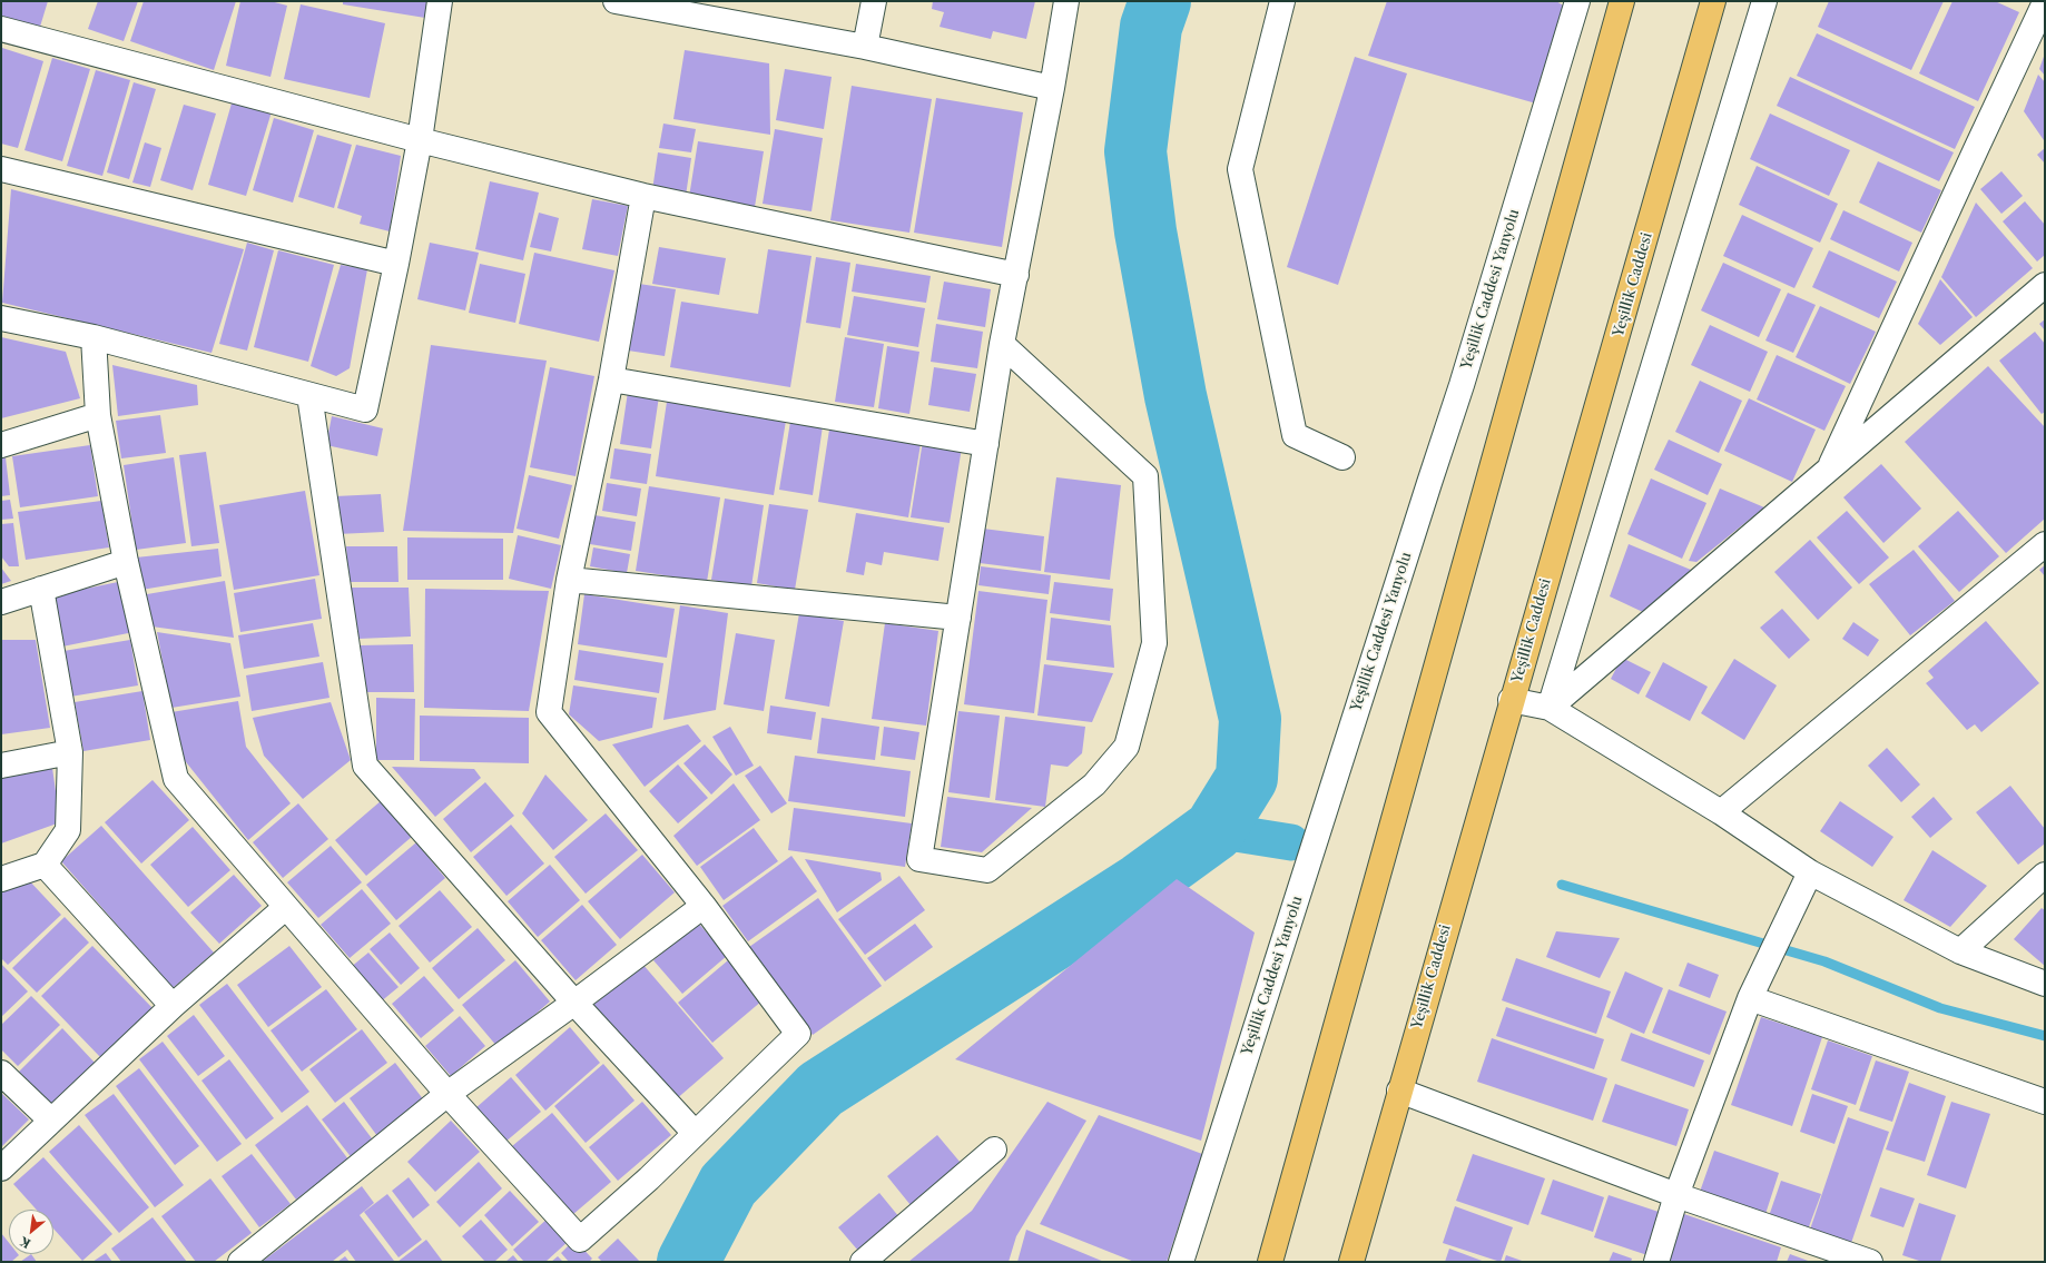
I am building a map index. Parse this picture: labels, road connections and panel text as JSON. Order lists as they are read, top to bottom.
{
  "streets": {
    "highway": ["Yeşillik Caddesi"],
    "street": ["Yeşillik Caddesi Yanyolu"]
  },
  "north": "bottom left"
}
